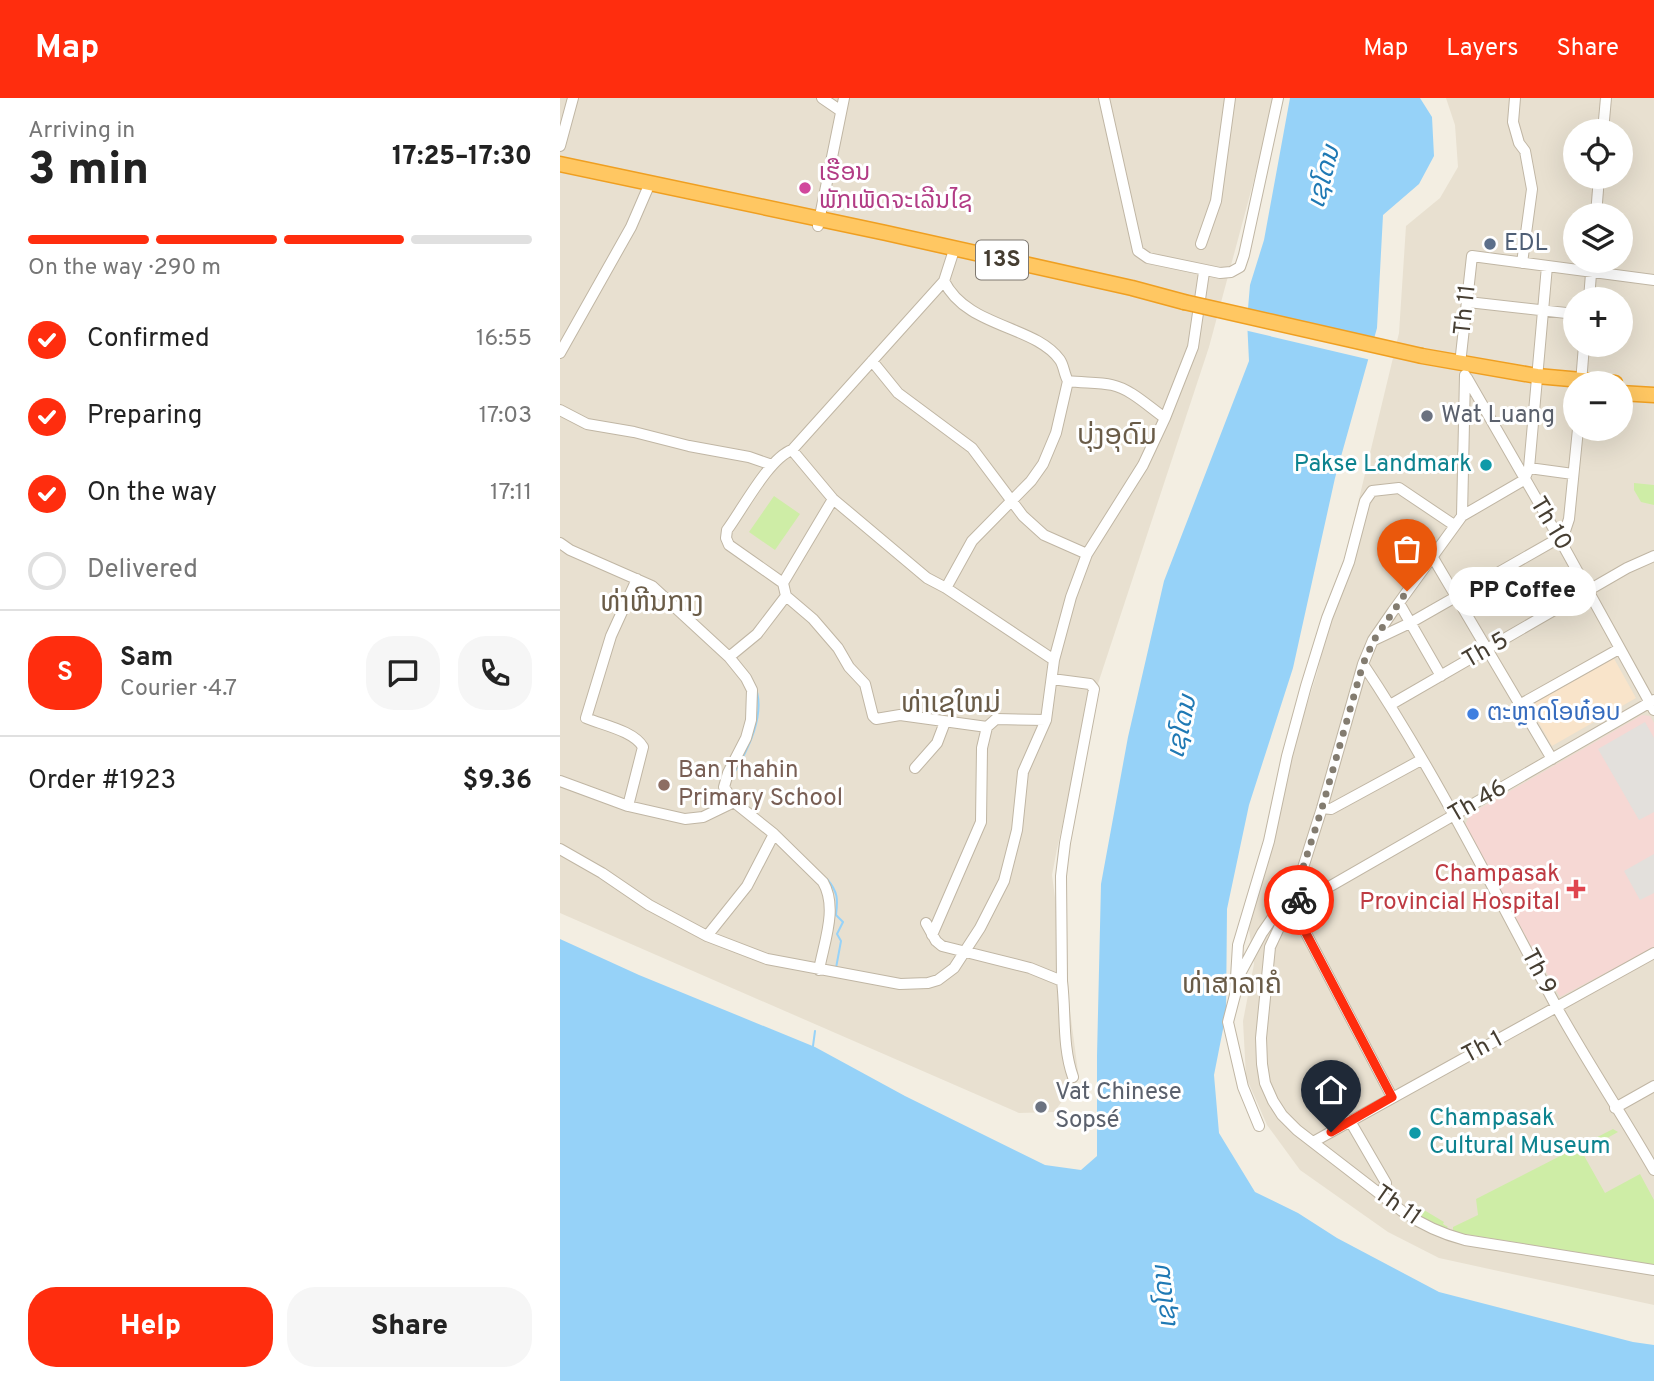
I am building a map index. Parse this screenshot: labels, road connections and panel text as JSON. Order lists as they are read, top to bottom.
{
  "streets": {
    "highway": ["13S"],
    "street": [
      "Th 11",
      "Th 10",
      "Th 5",
      "Th 46",
      "Th 9",
      "Th 1"
    ]
  },
  "crossings": [
    ["13S", "Th 11"],
    ["13S", "Th 10"],
    ["Th 11", "Th 10"],
    ["Th 11", "Th 46"],
    ["Th 11", "Th 1"],
    ["Th 10", "Th 5"],
    ["Th 10", "Th 46"],
    ["Th 5", "Th 9"],
    ["Th 46", "Th 9"],
    ["Th 9", "Th 1"]
  ],
  "districts": [
    "ບຸ່ງອຸດົມ",
    "ທ່າຫີນກາງ",
    "ທ່າເຊໃຫມ່",
    "ທ່າສາລາຄໍ"
  ],
  "water": ["ເຊໂດນ"],
  "places": {
    "other": [
      "ເຮືອນ ພັກເພັດຈະເລີນໄຊ",
      "EDL",
      "Wat Luang",
      "Pakse Landmark",
      "PP Coffee",
      "ຕະຫຼາດໂອທ໋ອບ",
      "Ban Thahin Primary School",
      "Vat Chinese Sopsé",
      "Champasak Cultural Museum"
    ],
    "health": ["Champasak Provincial Hospital"]
  },
  "page": {
    "header": "Map",
    "nav": ["Map", "Layers", "Share"],
    "heading": ["3 min", "Arriving in", "17:25–17:30"],
    "panel": [
      "Sam",
      "Courier · 4.7",
      "Order #1923",
      "$9.36"
    ],
    "map_buttons": ["+", "−"],
    "bar": "On the way · 290 m",
    "list": [
      ["Confirmed", "16:55"],
      ["Preparing", "17:03"],
      ["On the way", "17:11"],
      "Delivered"
    ],
    "bubble": "PP Coffee",
    "round": "S",
    "buttons": ["Help", "Share"]
  }
}
